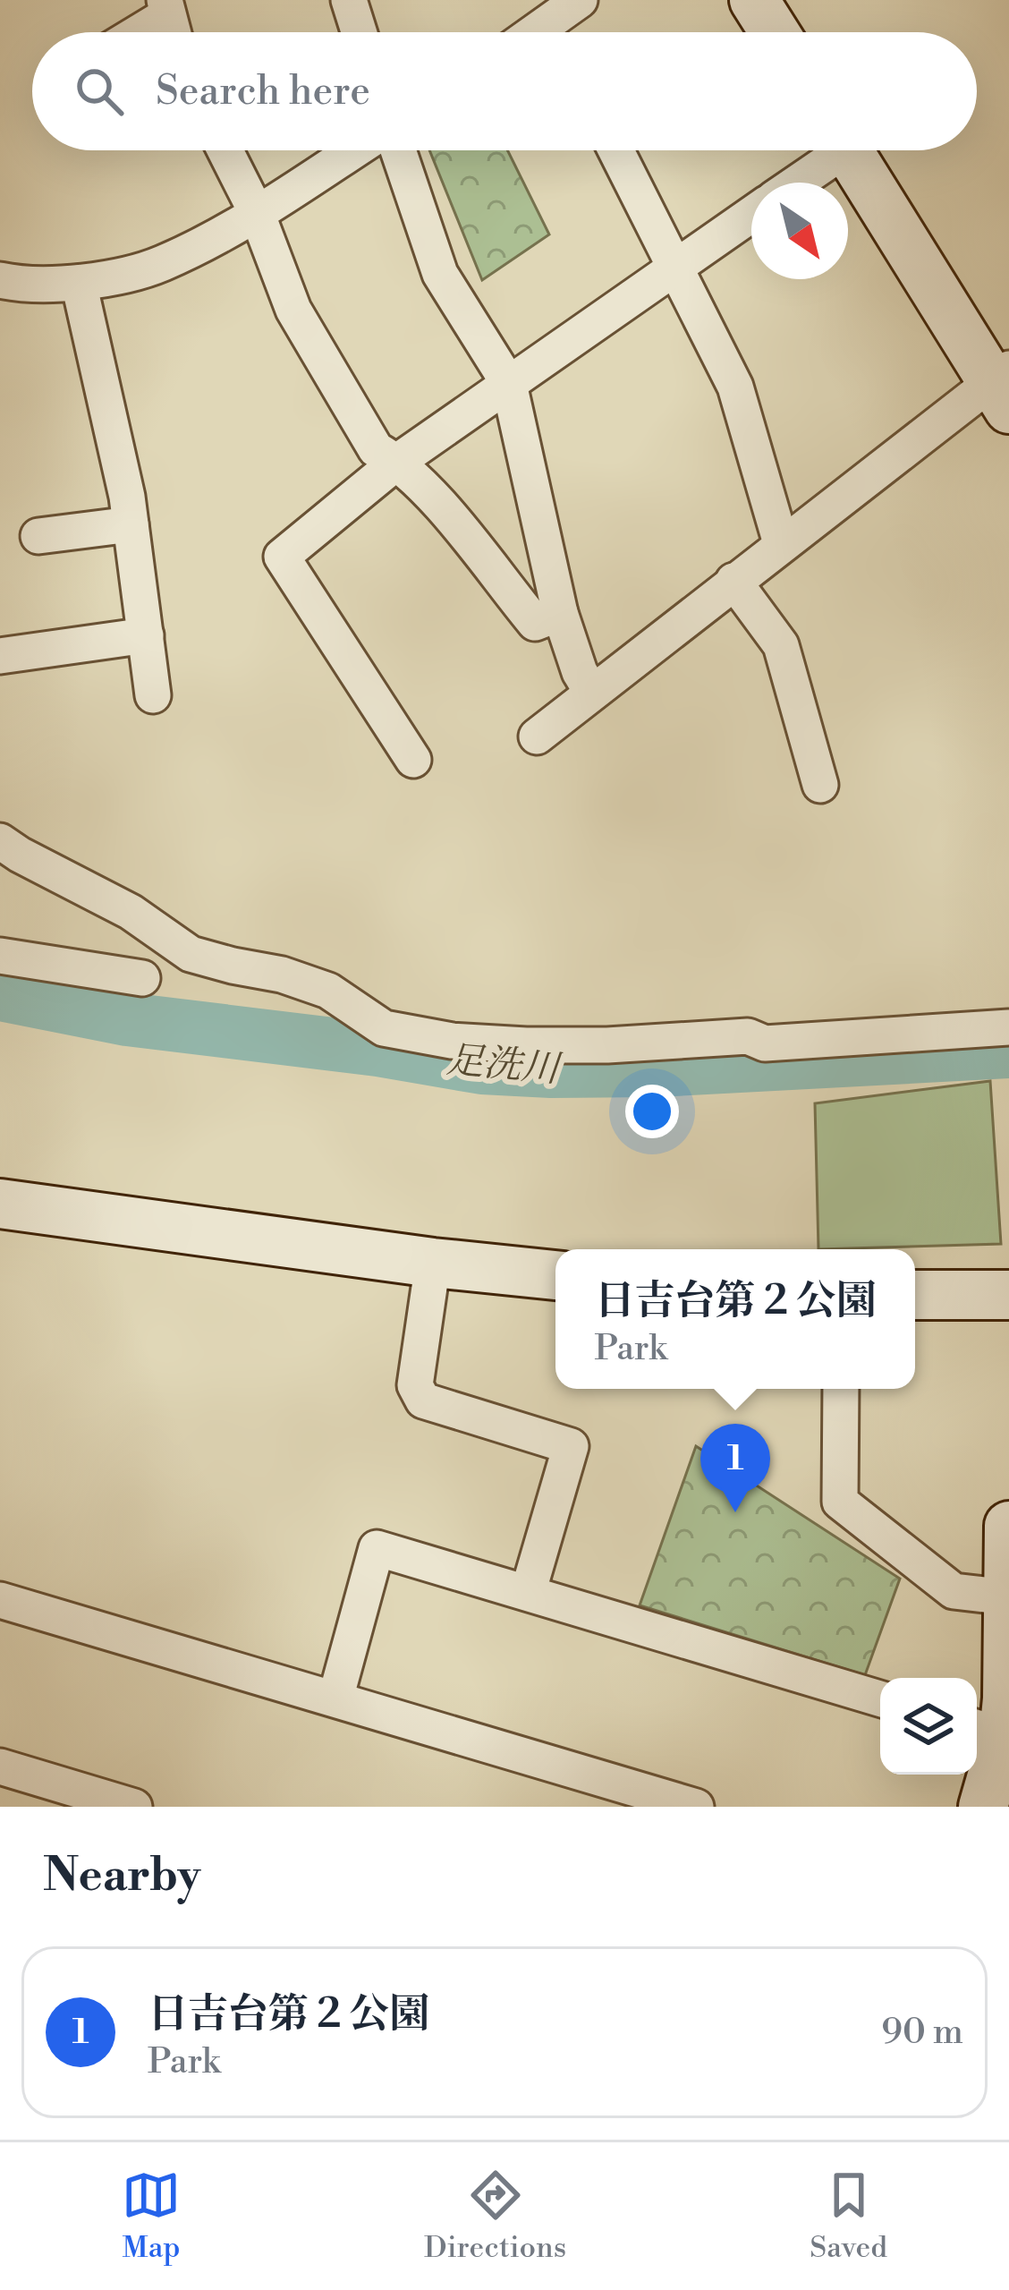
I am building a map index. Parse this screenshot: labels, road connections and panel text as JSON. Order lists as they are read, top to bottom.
{
  "water": ["足洗川"],
  "north": "bottom right",
  "page": {
    "search": "Search here",
    "popup": ["日吉台第２公園", "Park"],
    "pins": "1",
    "heading": "Nearby",
    "list": [
      {
        "mark": "1",
        "name": "日吉台第２公園",
        "note": "Park",
        "value": "90 m"
      }
    ],
    "nav": ["Map", "Directions", "Saved"]
  }
}
